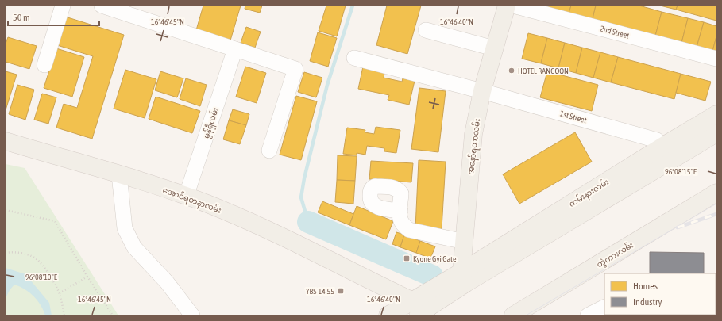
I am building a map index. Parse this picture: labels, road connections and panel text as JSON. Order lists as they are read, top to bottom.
{
  "streets": {
    "main road": [
      "အနော်ရထာလမ်း",
      "ကမ်းနားလမ်း",
      "အောင်ရတနာလမ်း",
      "တွဲကားလမ်း"
    ],
    "street": ["2nd Street", "1st Street", "မွန်ရှီလမ်း"]
  },
  "crossings": [
    ["1st Street", "အနော်ရထာလမ်း"],
    ["1st Street", "ကမ်းနားလမ်း"],
    ["မွန်ရှီလမ်း", "အောင်ရတနာလမ်း"],
    ["အနော်ရထာလမ်း", "ကမ်းနားလမ်း"],
    ["ကမ်းနားလမ်း", "အောင်ရတနာလမ်း"]
  ],
  "places": {
    "other": ["HOTEL RANGOON"],
    "transit": ["Kyone Gyi Gate", "YBS-14,55"]
  },
  "legend": ["Homes", "Industry"],
  "scale_bar": "50 m",
  "coordinates": [
    "16°46'45\"N",
    "16°46'40\"N",
    "96°08'15\"E",
    "96°08'10\"E"
  ]
}
